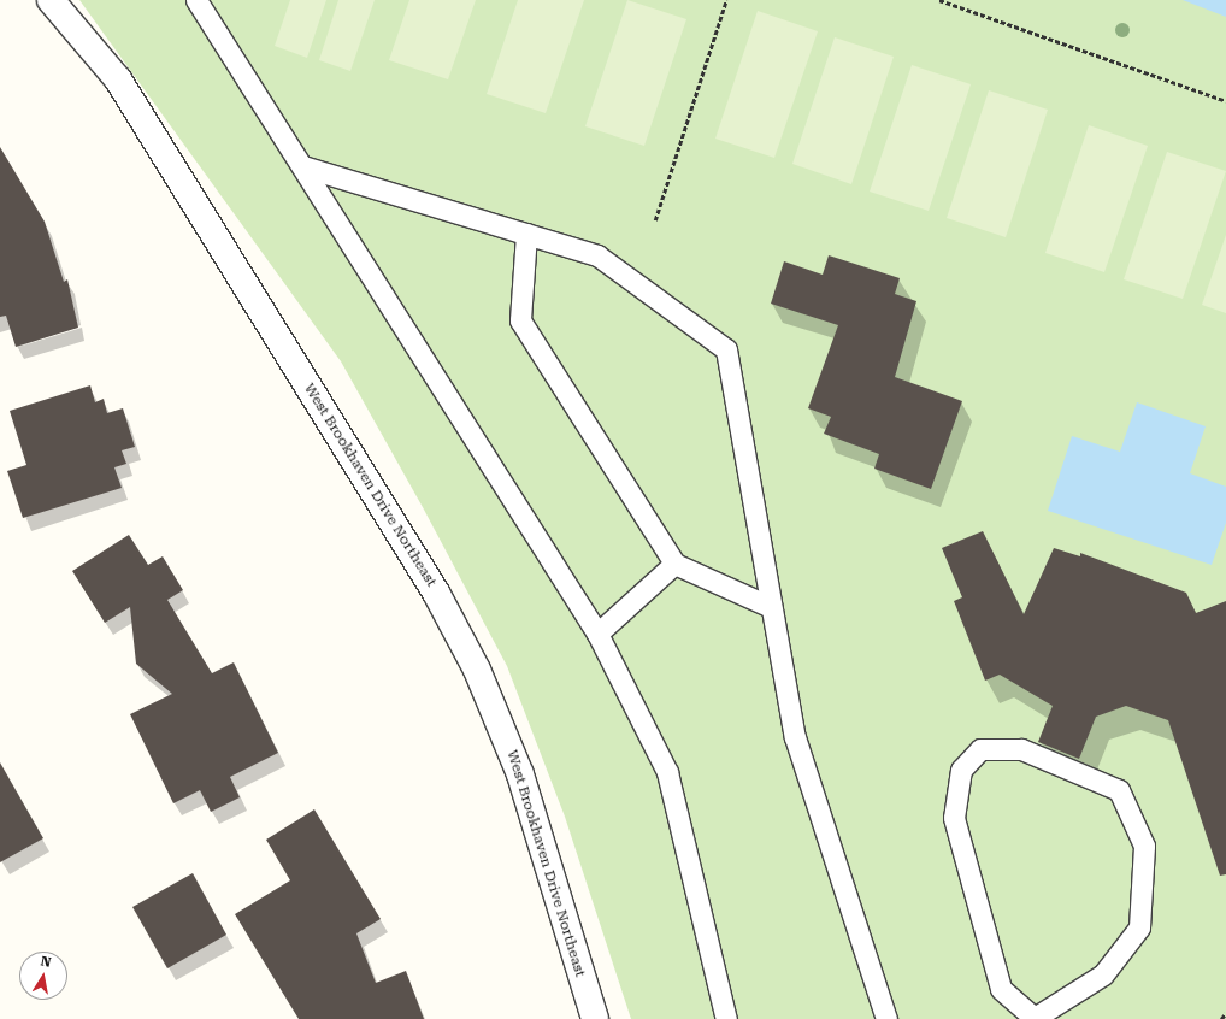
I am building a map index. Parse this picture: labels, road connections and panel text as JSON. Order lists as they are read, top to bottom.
{
  "streets": {
    "street": ["West Brookhaven Drive Northeast"]
  },
  "north": "top"
}
